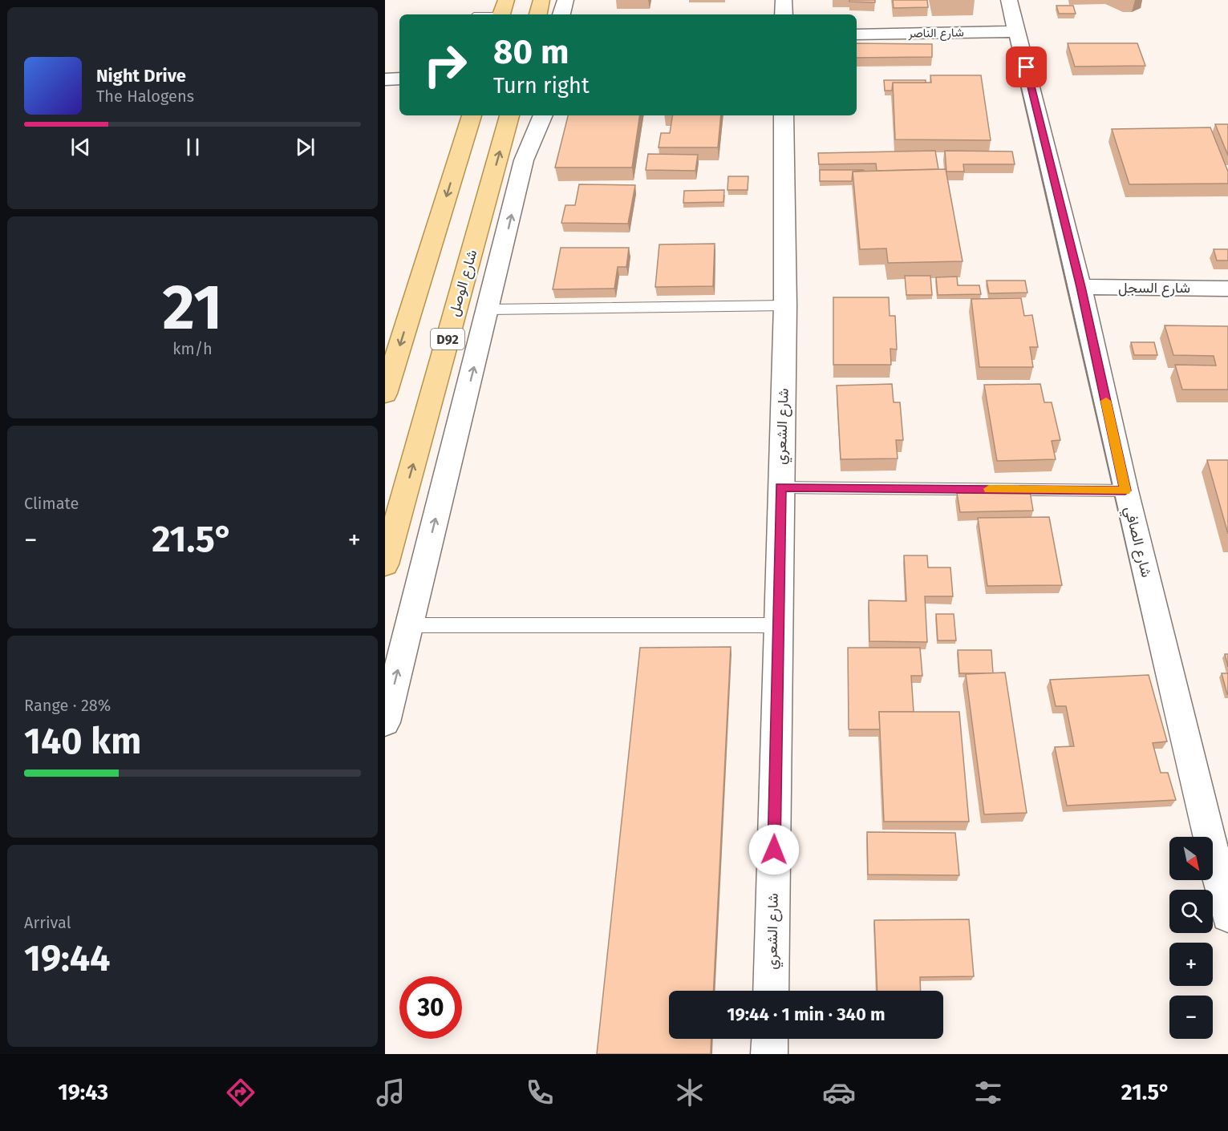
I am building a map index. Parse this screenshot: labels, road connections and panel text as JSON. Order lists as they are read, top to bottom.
{
  "streets": {
    "main road": ["شارع الوصل", "D92"],
    "street": [
      "شارع الناصر",
      "شارع السجل",
      "شارع الشعري",
      "شارع الصافي"
    ]
  },
  "crossings": [
    ["شارع الناصر", "شارع الصافي"],
    ["شارع السجل", "شارع الصافي"]
  ],
  "north": "bottom right",
  "page": {
    "turn": ["80 m", "Turn right"],
    "song": ["Night Drive", "The Halogens"],
    "tile": [
      ["21", "km/h"],
      "Climate",
      ["Range · 28%", "140 km"],
      ["Arrival", "19:44"]
    ],
    "heat": ["−", "21.5°", "+"],
    "map_buttons": ["+", "−"],
    "limit": "30",
    "trip": "19:44 · 1 min · 340 m",
    "tabs": ["19:43", "21.5°"]
  }
}
